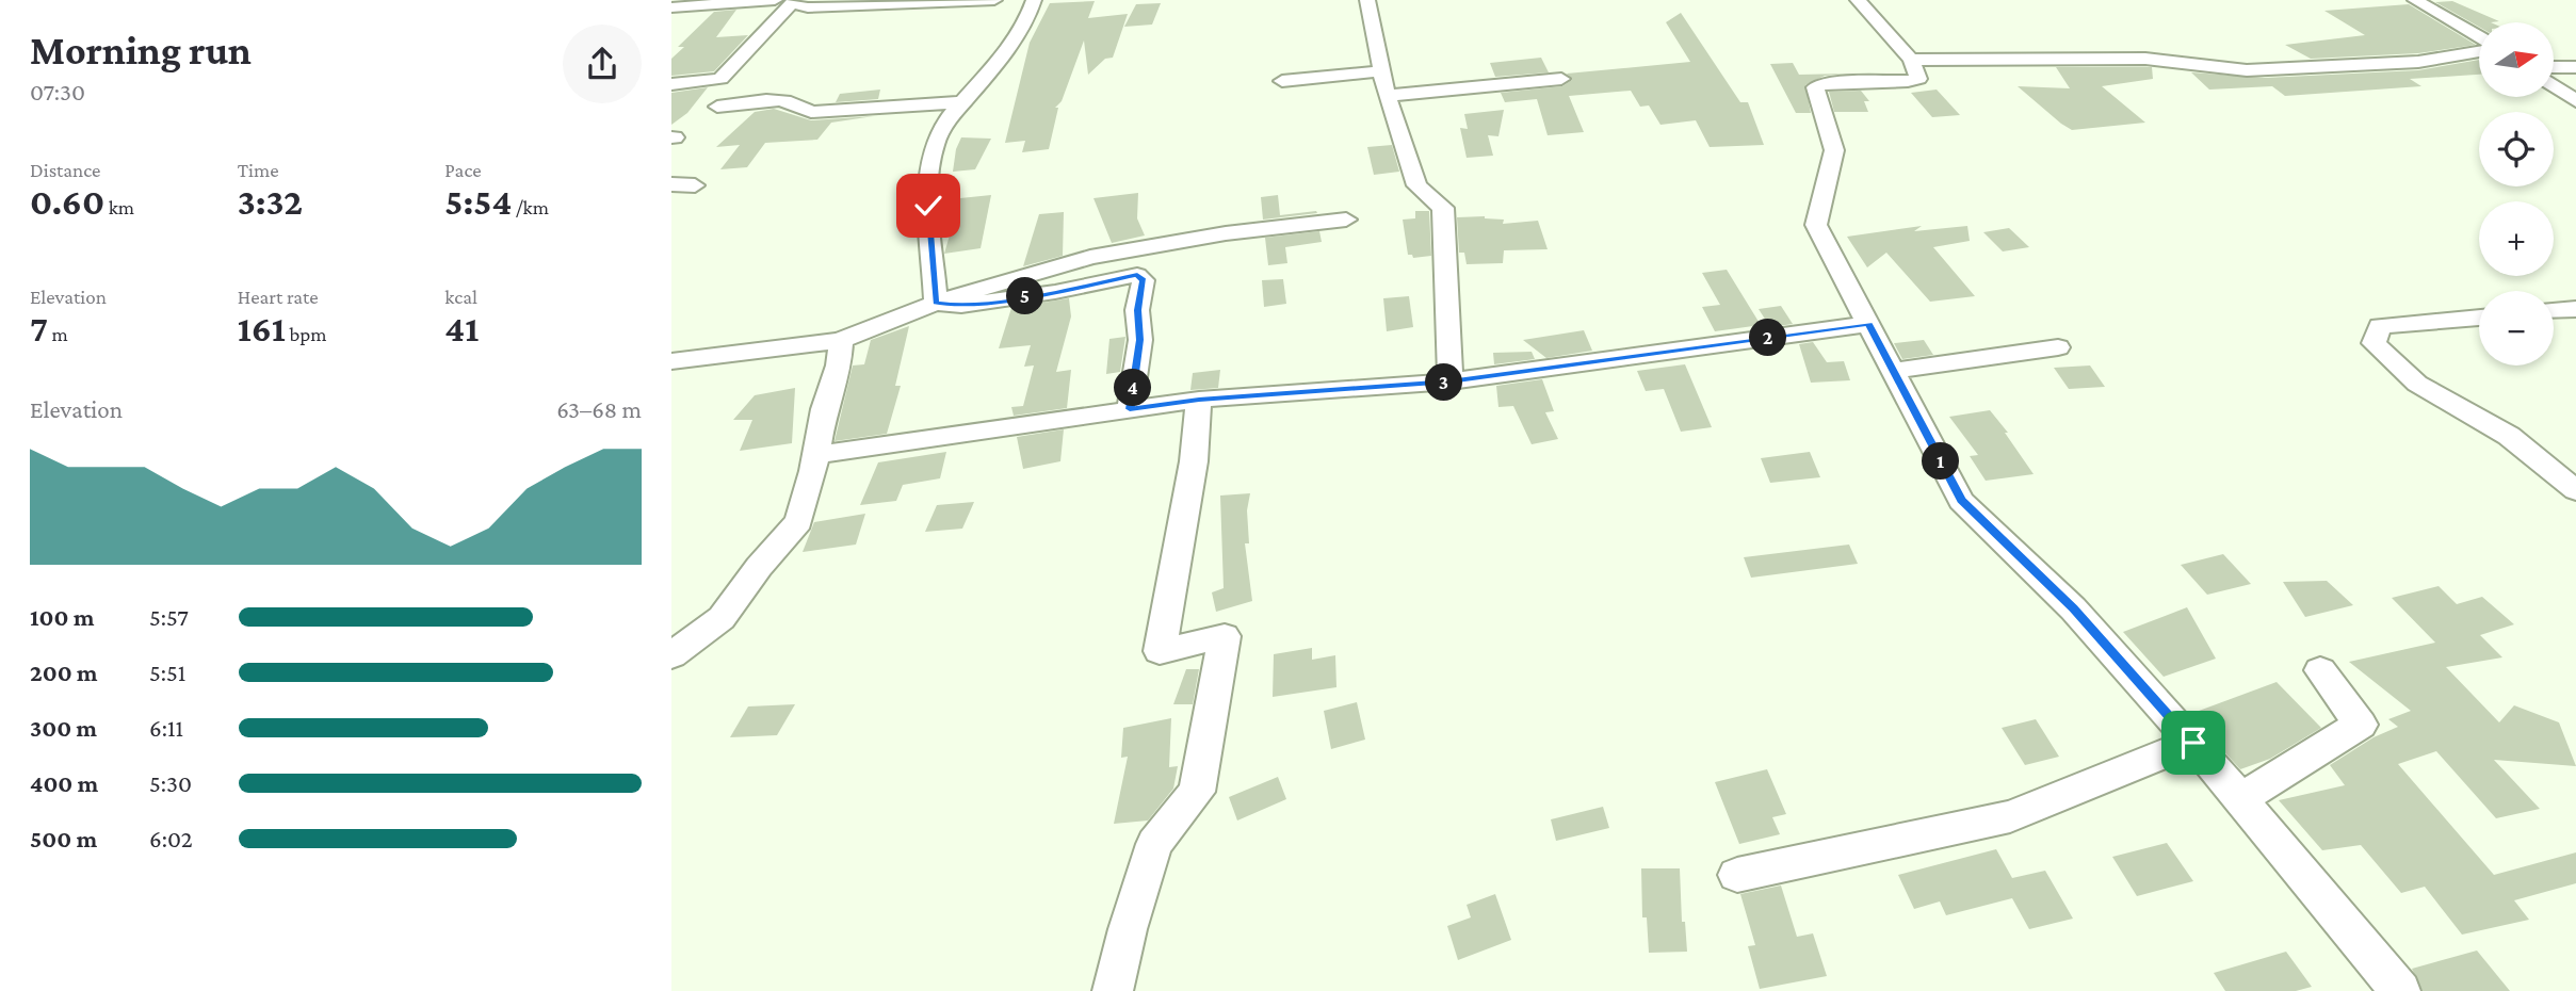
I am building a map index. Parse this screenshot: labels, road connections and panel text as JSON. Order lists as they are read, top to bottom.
{
  "north": "right",
  "page": {
    "heading": ["Morning run", "07:30"],
    "map_buttons": ["+", "−"],
    "stats": [
      ["Distance", "0.60 km"],
      ["Time", "3:32"],
      ["Pace", "5:54 /km"],
      ["Elevation", "7 m"],
      ["Heart rate", "161 bpm"],
      ["kcal", "41"]
    ],
    "pins": [
      "5",
      "2",
      "3",
      "4",
      "1"
    ],
    "chart": ["Elevation", "63–68 m"],
    "list": [
      {
        "name": "100 m",
        "note": "5:57"
      },
      {
        "name": "200 m",
        "note": "5:51"
      },
      {
        "name": "300 m",
        "note": "6:11"
      },
      {
        "name": "400 m",
        "note": "5:30"
      },
      {
        "name": "500 m",
        "note": "6:02"
      }
    ]
  }
}
